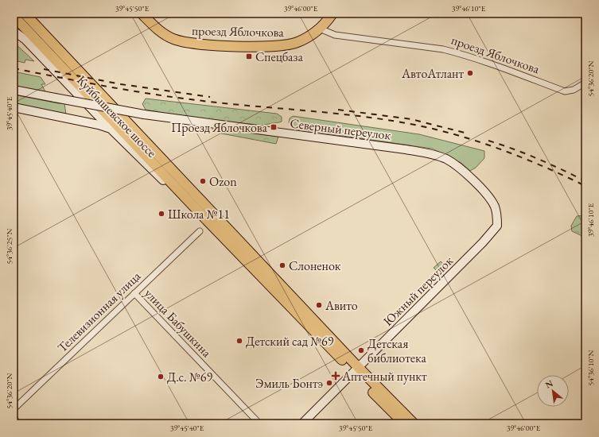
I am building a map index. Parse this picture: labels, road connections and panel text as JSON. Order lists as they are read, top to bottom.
{
  "streets": {
    "main road": [
      "проезд Яблочкова",
      "Куйбышевское шоссе",
      "Северный переулок",
      "Южный переулок"
    ],
    "street": ["Телевизионная улица", "улица Бабушкина"]
  },
  "crossings": [
    ["Куйбышевское шоссе", "Южный переулок"],
    ["Северный переулок", "Южный переулок"],
    ["Телевизионная улица", "улица Бабушкина"]
  ],
  "places": {
    "transit": ["Спецбаза", "Проезд Яблочкова"],
    "other": [
      "АвтоАтлант",
      "Ozon",
      "Школа №11",
      "Слоненок",
      "Авито",
      "Детский сад №69",
      "Детская библиотека",
      "Д.с. №69",
      "Эмиль Бонтэ"
    ],
    "health": ["Аптечный пункт"]
  },
  "north": "top left",
  "coordinates": [
    "39°45'50\"E",
    "39°46'00\"E",
    "39°46'10\"E",
    "54°36'20\"N",
    "39°45'40\"E",
    "54°36'25\"N",
    "54°36'10\"N"
  ]
}
